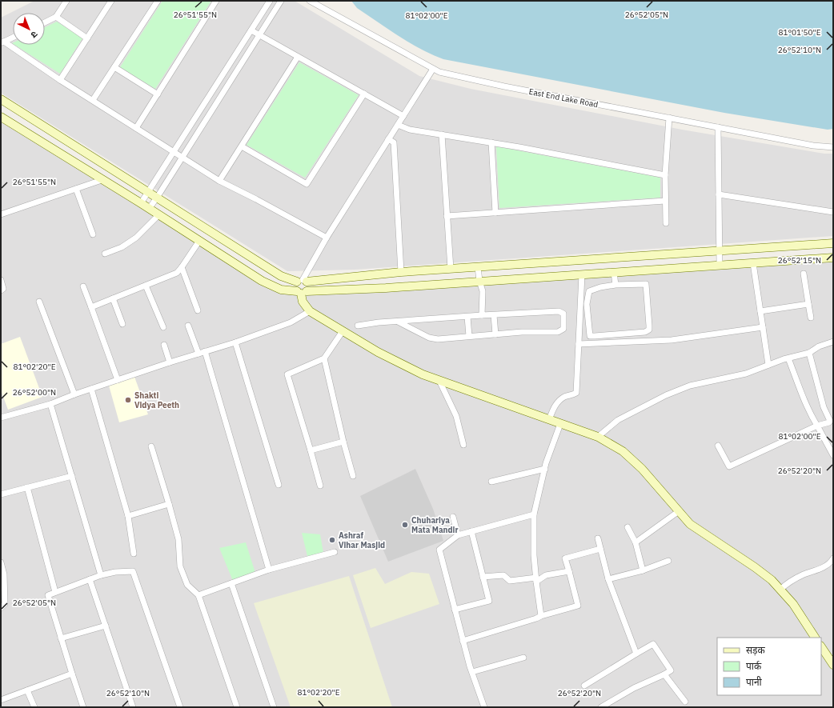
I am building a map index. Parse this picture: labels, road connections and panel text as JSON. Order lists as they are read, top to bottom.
{
  "streets": {
    "street": ["East End Lake Road"]
  },
  "places": ["Shakti Vidya Peeth", "Chuhariya Mata Mandir", "Ashraf Vihar Masjid"],
  "legend": ["सड़क", "पार्क", "पानी"],
  "north": "bottom right",
  "coordinates": [
    "26°51'55\"N",
    "26°52'05\"N",
    "81°02'00\"E",
    "81°01'50\"E",
    "26°52'10\"N",
    "26°52'15\"N",
    "81°02'20\"E",
    "26°52'00\"N",
    "26°52'20\"N"
  ]
}
